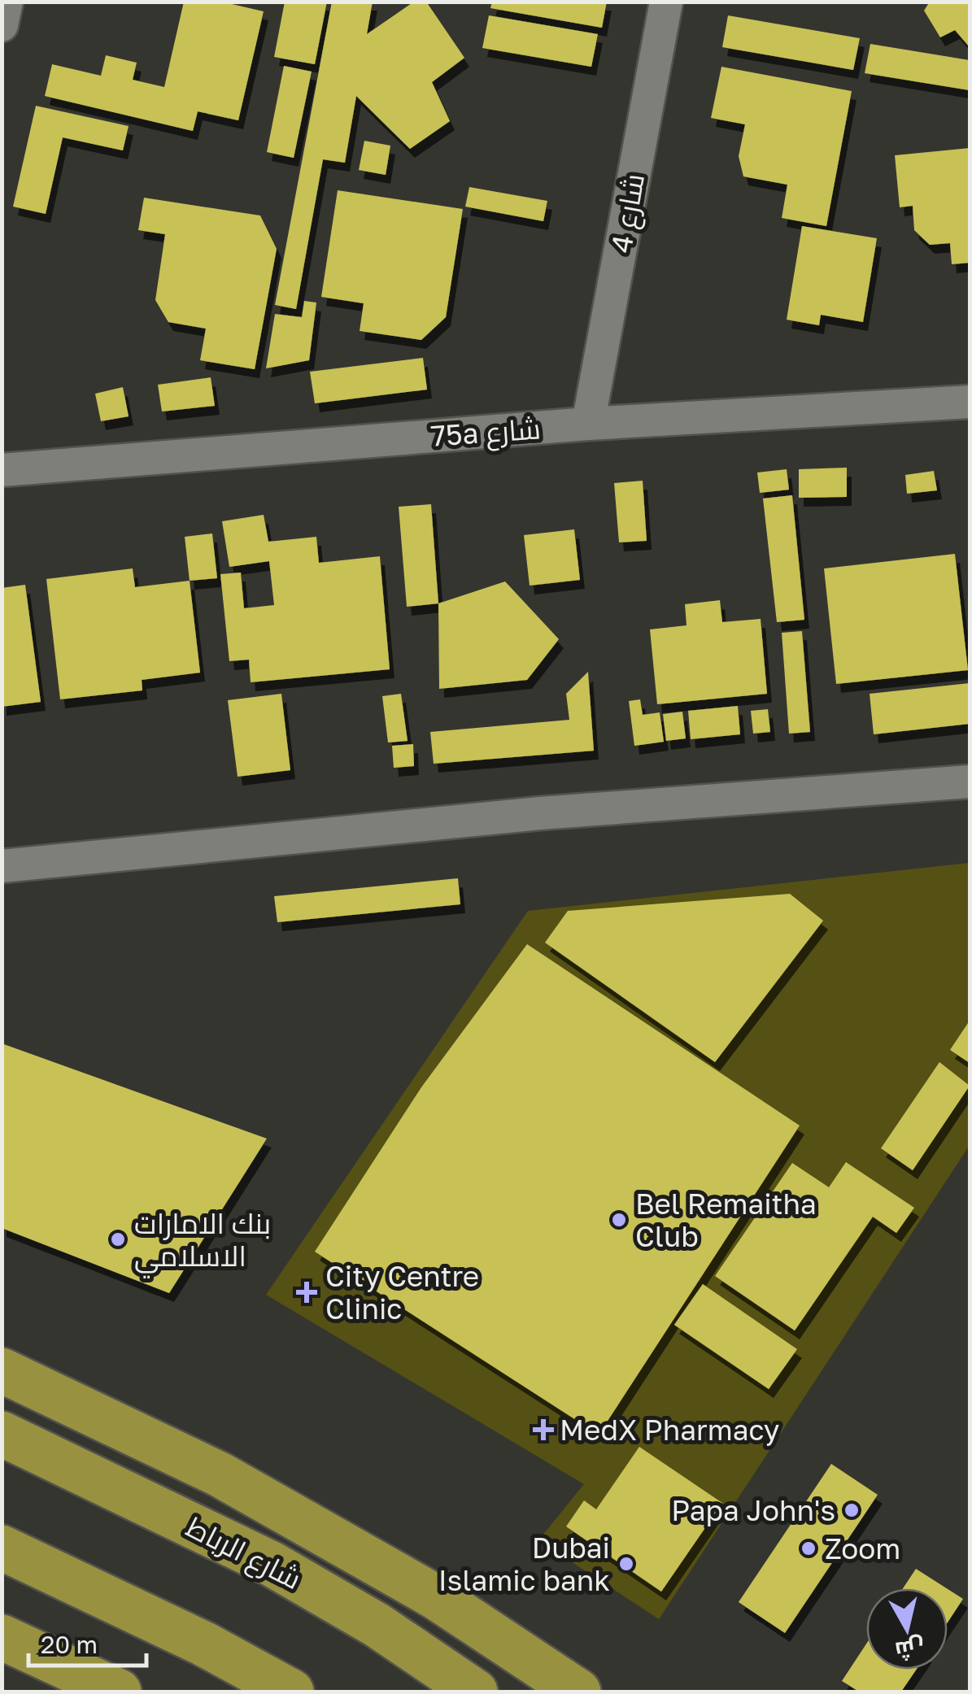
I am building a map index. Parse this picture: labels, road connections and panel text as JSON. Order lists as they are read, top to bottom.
{
  "streets": {
    "highway": ["شارع الرباط"],
    "street": ["شارع 4", "75a شارع"]
  },
  "crossings": [
    ["شارع 4", "75a شارع"]
  ],
  "places": {
    "other": [
      "Bel Remaitha Club",
      "بنك الامارات الاسلامي",
      "Papa John's",
      "Zoom",
      "Dubai Islamic bank"
    ],
    "health": ["City Centre Clinic", "MedX Pharmacy"]
  },
  "scale_bar": "20 m",
  "north": "bottom"
}
